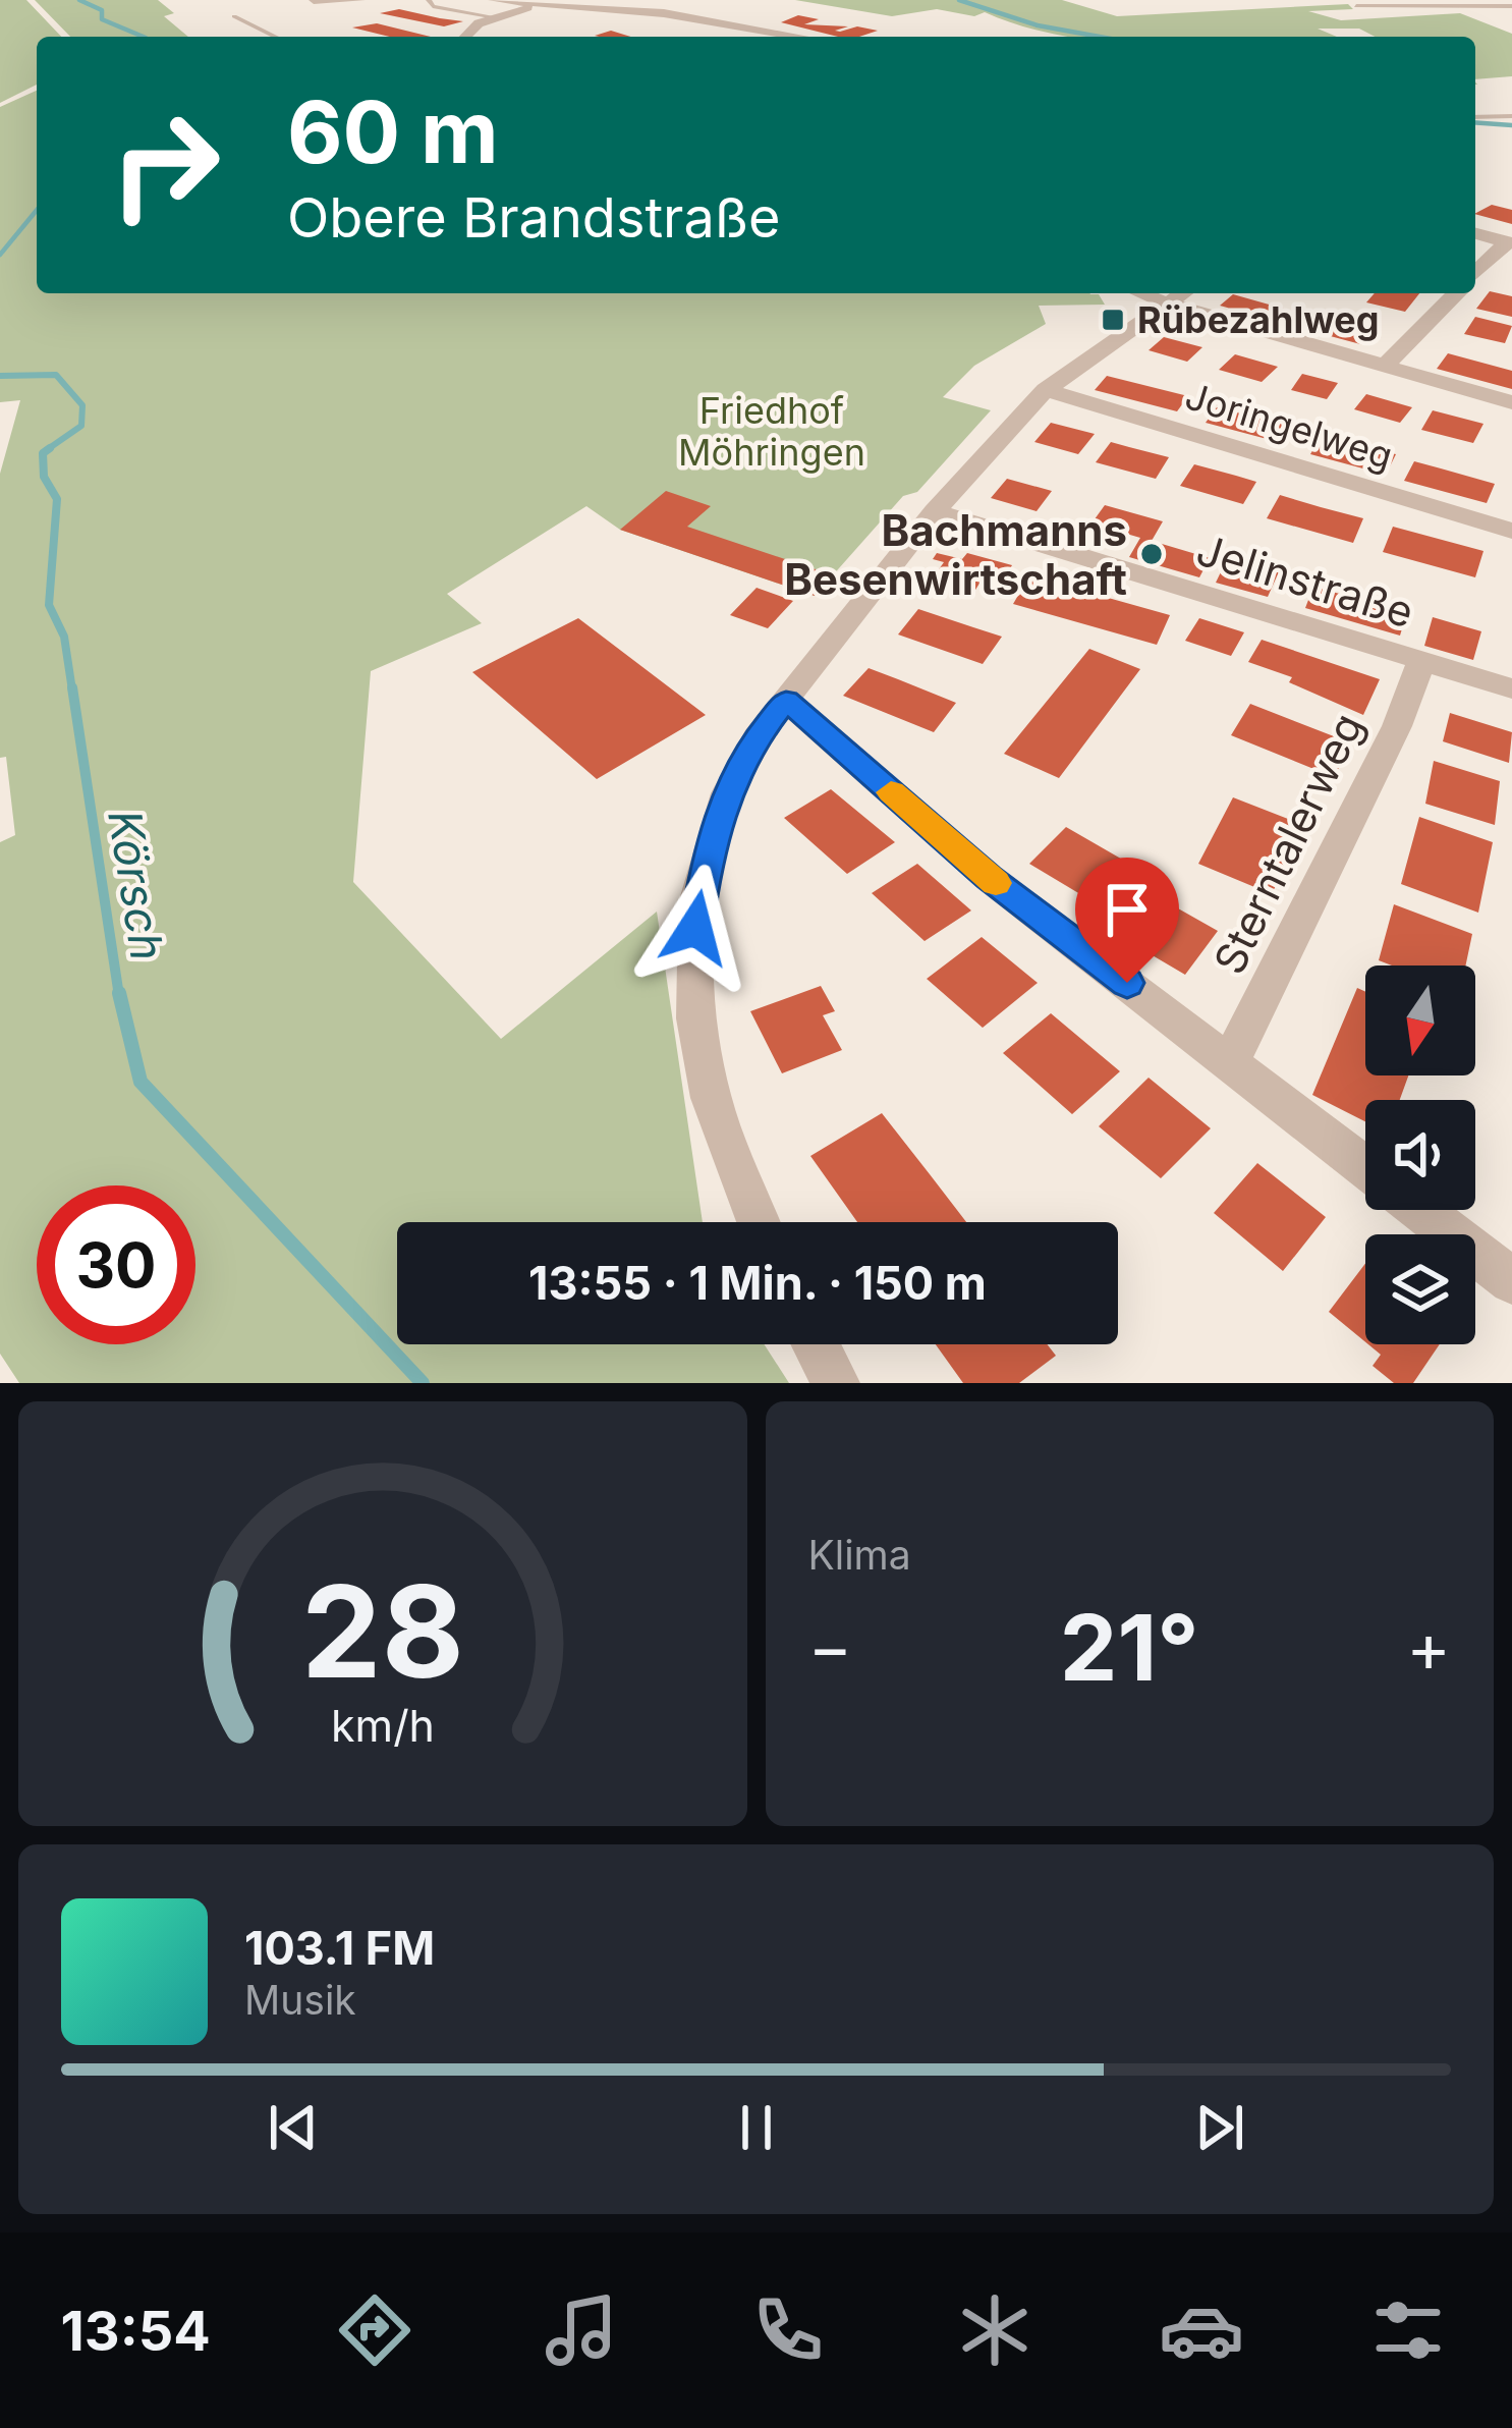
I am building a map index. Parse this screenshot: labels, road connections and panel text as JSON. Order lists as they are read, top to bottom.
{
  "streets": {
    "street": ["Joringelweg", "Jelinstraße", "Sterntalerweg"]
  },
  "crossings": [
    ["Jelinstraße", "Sterntalerweg"]
  ],
  "water": ["Körsch"],
  "parks": ["Friedhof Möhringen"],
  "places": {
    "transit": ["Rübezahlweg"],
    "other": ["Bachmanns Besenwirtschaft"]
  },
  "north": "bottom",
  "page": {
    "turn": ["60 m", "Obere Brandstraße"],
    "limit": "30",
    "trip": "13:55 · 1 Min. · 150 m",
    "tile": "Klima",
    "heat": ["−", "21°", "+"],
    "song": ["103.1 FM", "Musik"],
    "tabs": "13:54",
    "gauge": ["28", "km/h"]
  }
}
